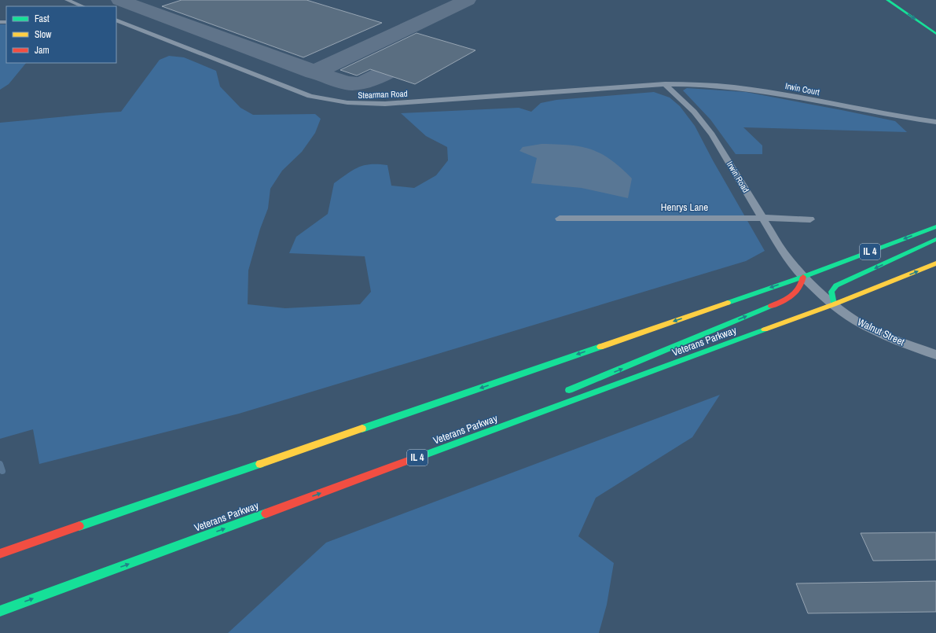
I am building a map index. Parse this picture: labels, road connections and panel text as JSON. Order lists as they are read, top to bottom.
{
  "streets": {
    "main road": ["IL 4", "Veterans Parkway"],
    "street": [
      "Irwin Court",
      "Stearman Road",
      "Irwin Road",
      "Henrys Lane",
      "Walnut Street"
    ]
  },
  "crossings": [
    ["Irwin Court", "Stearman Road"],
    ["Irwin Court", "Irwin Road"],
    ["Stearman Road", "Irwin Road"],
    ["Irwin Road", "Henrys Lane"],
    ["Irwin Road", "IL 4"],
    ["Irwin Road", "Walnut Street"],
    ["IL 4", "Walnut Street"],
    ["Walnut Street", "Veterans Parkway"]
  ],
  "legend": ["Fast", "Slow", "Jam"]
}
